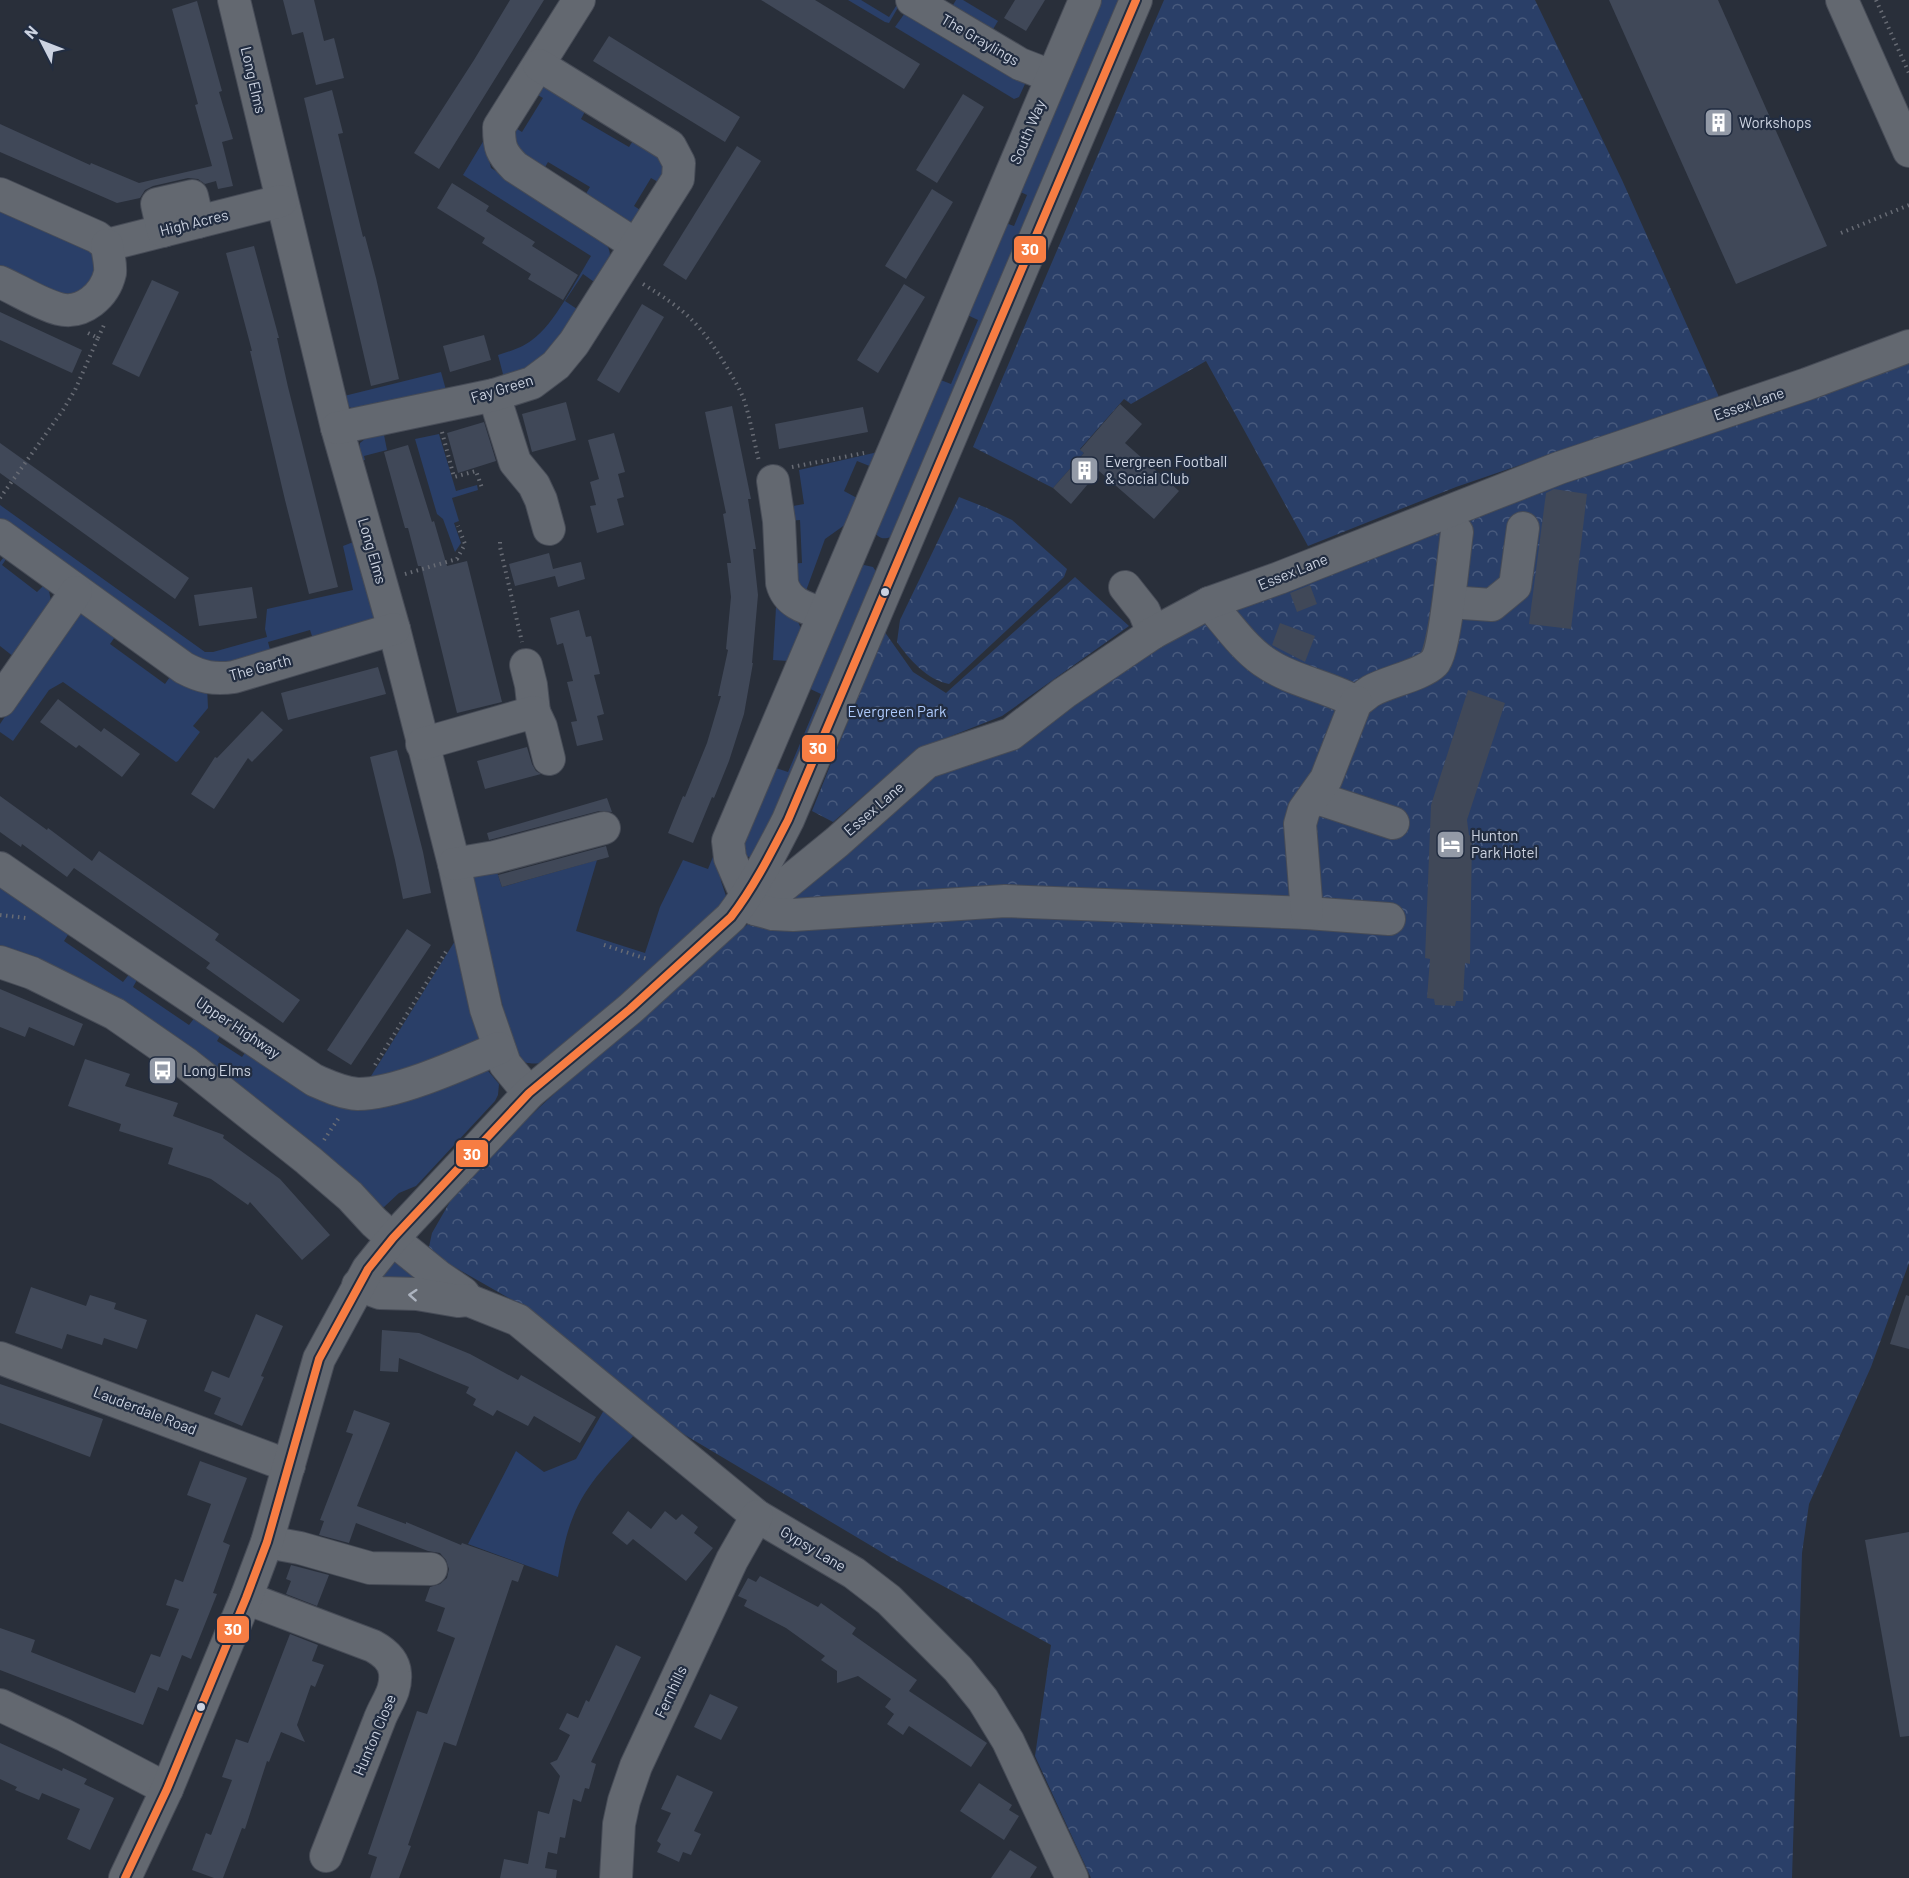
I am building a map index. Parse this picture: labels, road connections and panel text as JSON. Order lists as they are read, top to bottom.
{
  "streets": {
    "street": [
      "The Graylings",
      "Long Elms",
      "South Way",
      "High Acres",
      "Fay Green",
      "Essex Lane",
      "The Garth",
      "Upper Highway",
      "Lauderdale Road",
      "Gypsy Lane",
      "Fernhills",
      "Hunton Close"
    ]
  },
  "crossings": [
    ["The Graylings", "South Way"],
    ["Long Elms", "High Acres"],
    ["Long Elms", "Fay Green"],
    ["Long Elms", "The Garth"],
    ["Long Elms", "Upper Highway"],
    ["South Way", "Essex Lane"],
    ["Gypsy Lane", "Fernhills"]
  ],
  "parks": ["Evergreen Park"],
  "places": {
    "building": ["Workshops", "Evergreen Football & Social Club"],
    "hotel": ["Hunton Park Hotel"],
    "bus stop": ["Long Elms"]
  },
  "lines": ["transit line 30"],
  "north": "top left"
}
